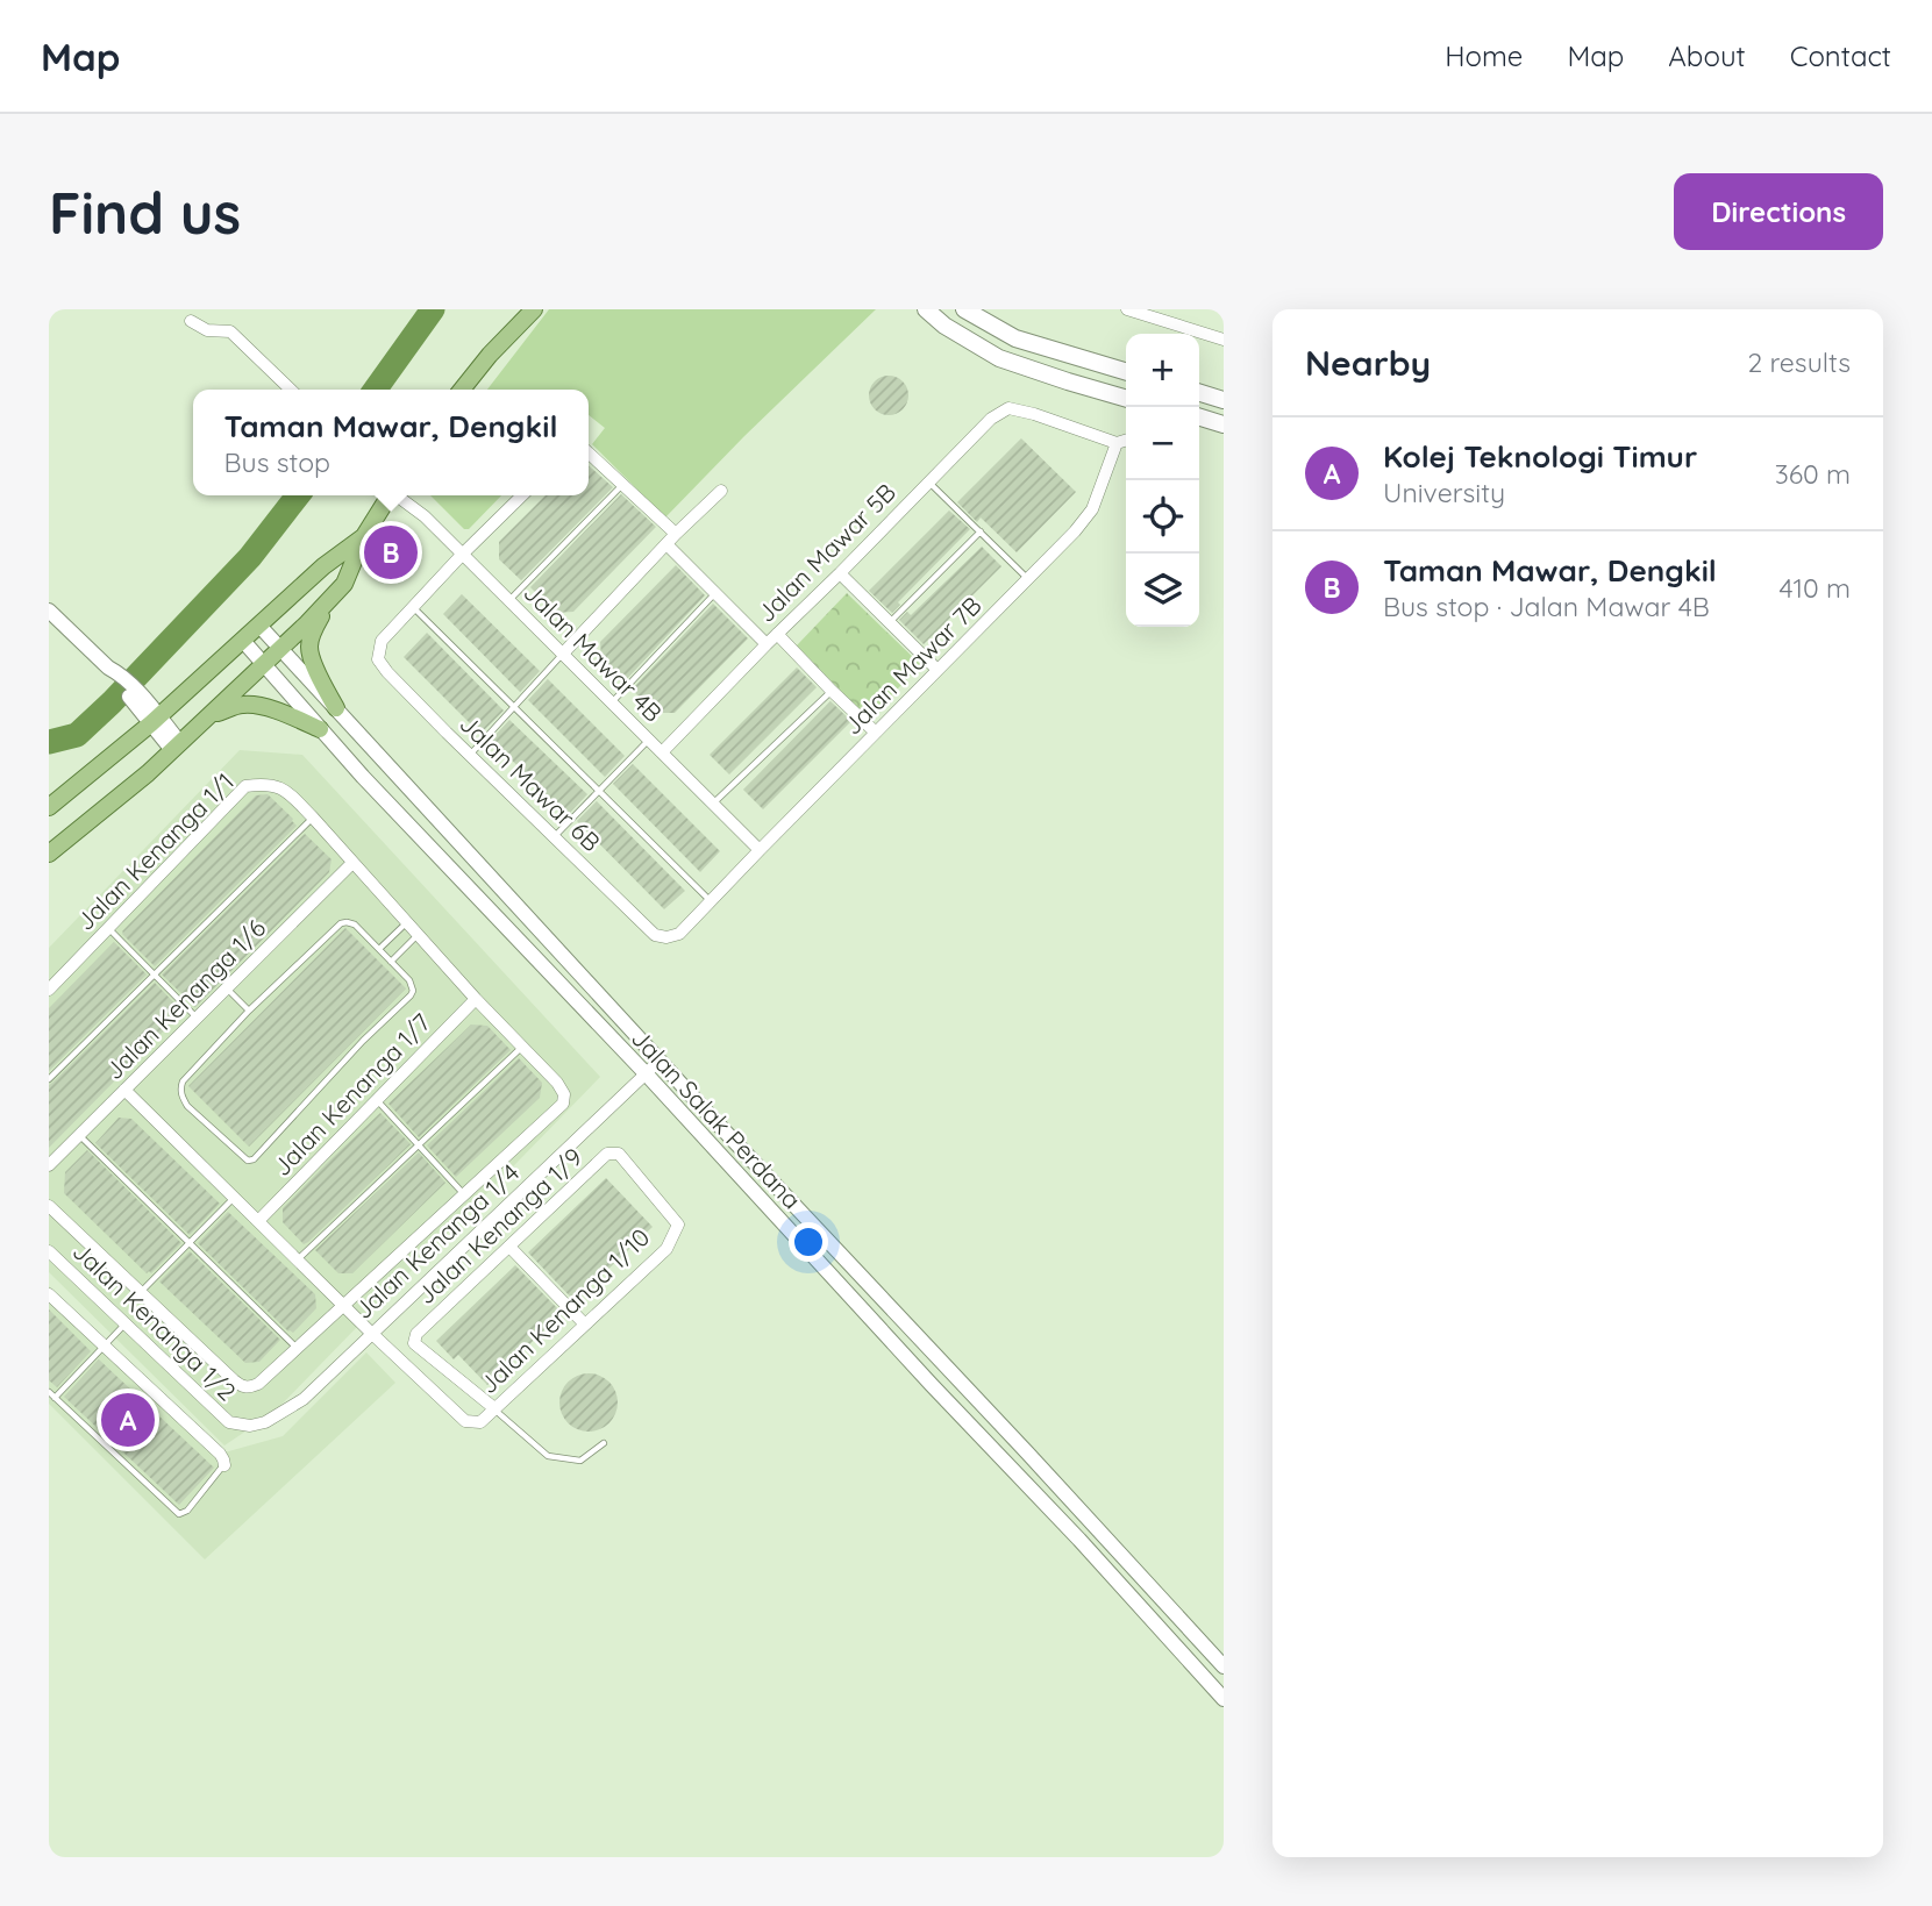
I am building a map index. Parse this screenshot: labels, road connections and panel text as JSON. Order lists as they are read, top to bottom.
{
  "streets": {
    "street": [
      "Jalan Mawar 5B",
      "Jalan Mawar 4B",
      "Jalan Mawar 7B",
      "Jalan Mawar 6B",
      "Jalan Kenanga 1/1",
      "Jalan Kenanga 1/6",
      "Jalan Kenanga 1/7",
      "Jalan Salak Perdana",
      "Jalan Kenanga 1/9",
      "Jalan Kenanga 1/4",
      "Jalan Kenanga 1/10",
      "Jalan Kenanga 1/2"
    ]
  },
  "crossings": [
    ["Jalan Mawar 5B", "Jalan Mawar 4B"],
    ["Jalan Mawar 5B", "Jalan Mawar 7B"],
    ["Jalan Mawar 4B", "Jalan Mawar 7B"],
    ["Jalan Mawar 7B", "Jalan Mawar 6B"],
    ["Jalan Salak Perdana", "Jalan Kenanga 1/4"],
    ["Jalan Kenanga 1/9", "Jalan Kenanga 1/10"],
    ["Jalan Kenanga 1/4", "Jalan Kenanga 1/10"],
    ["Jalan Kenanga 1/4", "Jalan Kenanga 1/2"]
  ],
  "page": {
    "header": "Map",
    "nav": [
      "Home",
      "Map",
      "About",
      "Contact"
    ],
    "buttons": "Directions",
    "title": "Find us",
    "heading": ["Nearby", "2 results"],
    "map_buttons": ["+", "−"],
    "popup": ["Taman Mawar, Dengkil", "Bus stop"],
    "list": [
      {
        "mark": "A",
        "name": "Kolej Teknologi Timur",
        "note": "University",
        "value": "360 m"
      },
      {
        "mark": "B",
        "name": "Taman Mawar, Dengkil",
        "note": "Bus stop · Jalan Mawar 4B",
        "value": "410 m"
      }
    ],
    "pins": ["B", "A"]
  }
}
